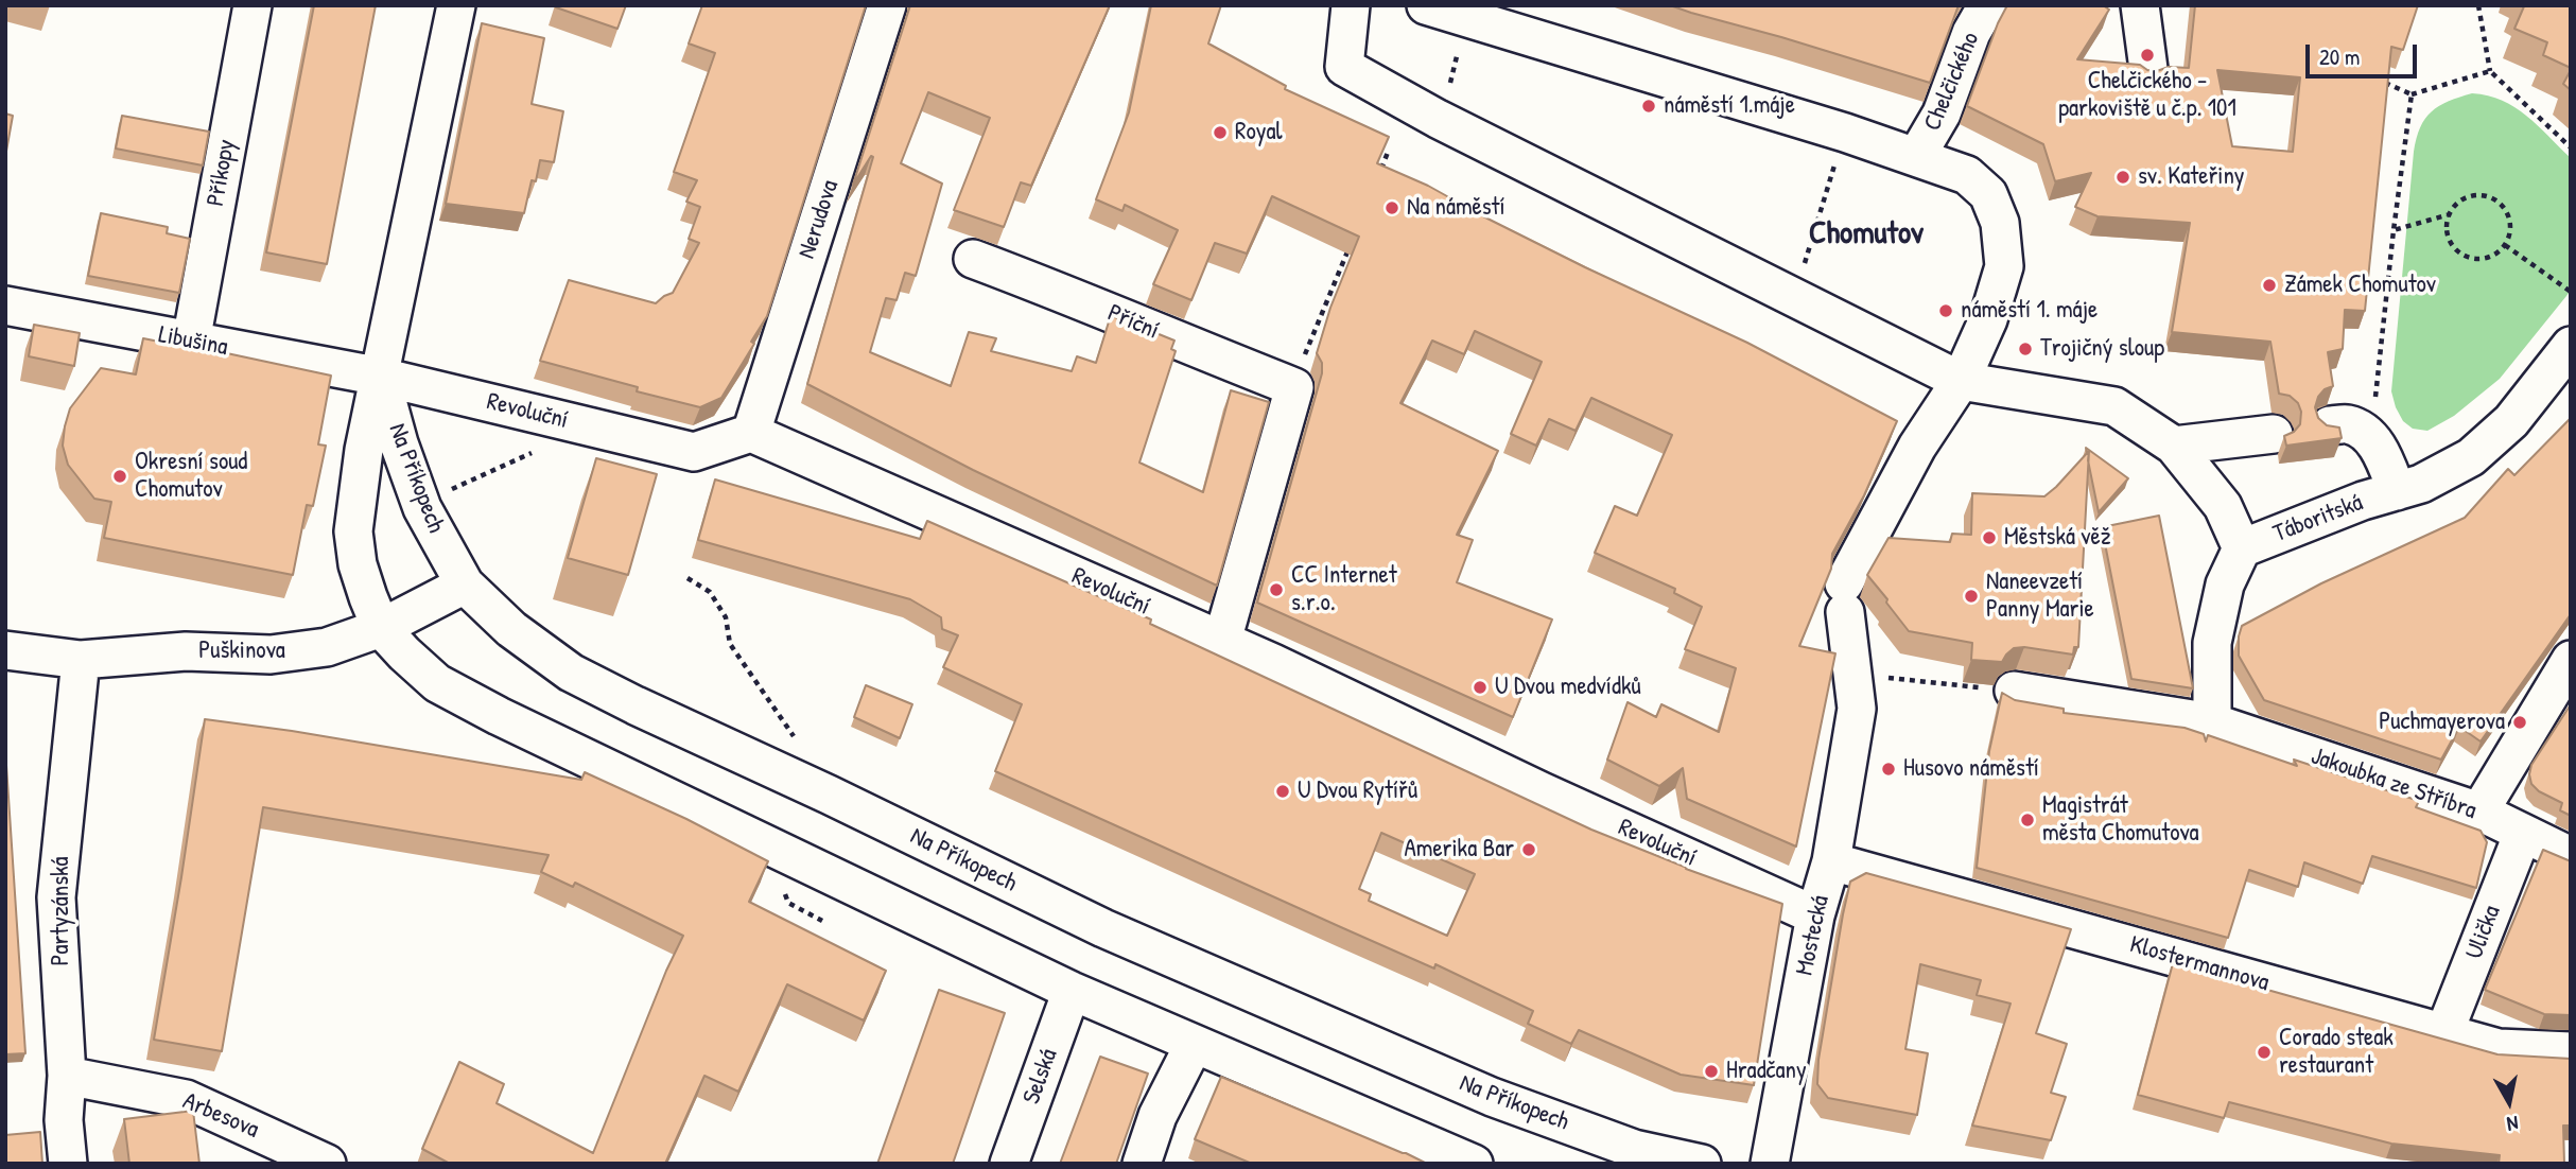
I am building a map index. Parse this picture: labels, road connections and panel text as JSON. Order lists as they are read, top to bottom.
{
  "streets": {
    "street": [
      "Chelčického",
      "Příkopy",
      "Nerudova",
      "Příční",
      "Libušina",
      "Revoluční",
      "Na Příkopech",
      "Táboritská",
      "Puškinova",
      "Jakoubka ze Stříbra",
      "Partyzánská",
      "Ulička",
      "Mostecká",
      "Klostermannova",
      "Selská",
      "Arbesova"
    ]
  },
  "crossings": [
    ["Příkopy", "Libušina"],
    ["Nerudova", "Revoluční"],
    ["Libušina", "Revoluční"],
    ["Libušina", "Na Příkopech"],
    ["Revoluční", "Na Příkopech"],
    ["Revoluční", "Mostecká"],
    ["Na Příkopech", "Puškinova"],
    ["Na Příkopech", "Selská"],
    ["Puškinova", "Partyzánská"],
    ["Jakoubka ze Stříbra", "Ulička"],
    ["Partyzánská", "Arbesova"],
    ["Ulička", "Klostermannova"],
    ["Mostecká", "Klostermannova"]
  ],
  "districts": ["Chomutov"],
  "places": [
    "Chelčického - parkoviště u č.p. 101",
    "náměstí 1.máje",
    "Royal",
    "sv. Kateřiny",
    "Na náměstí",
    "Zámek Chomutov",
    "náměstí 1. máje",
    "Trojičný sloup",
    "Okresní soud Chomutov",
    "Městská věž",
    "CC Internet s.r.o.",
    "Naneevzetí Panny Marie",
    "U Dvou medvídků",
    "Puchmayerova",
    "Husovo náměstí",
    "U Dvou Rytířů",
    "Magistrát města Chomutova",
    "Amerika Bar",
    "Corado steak restaurant",
    "Hradčany"
  ],
  "scale_bar": "20 m",
  "north": "bottom"
}
